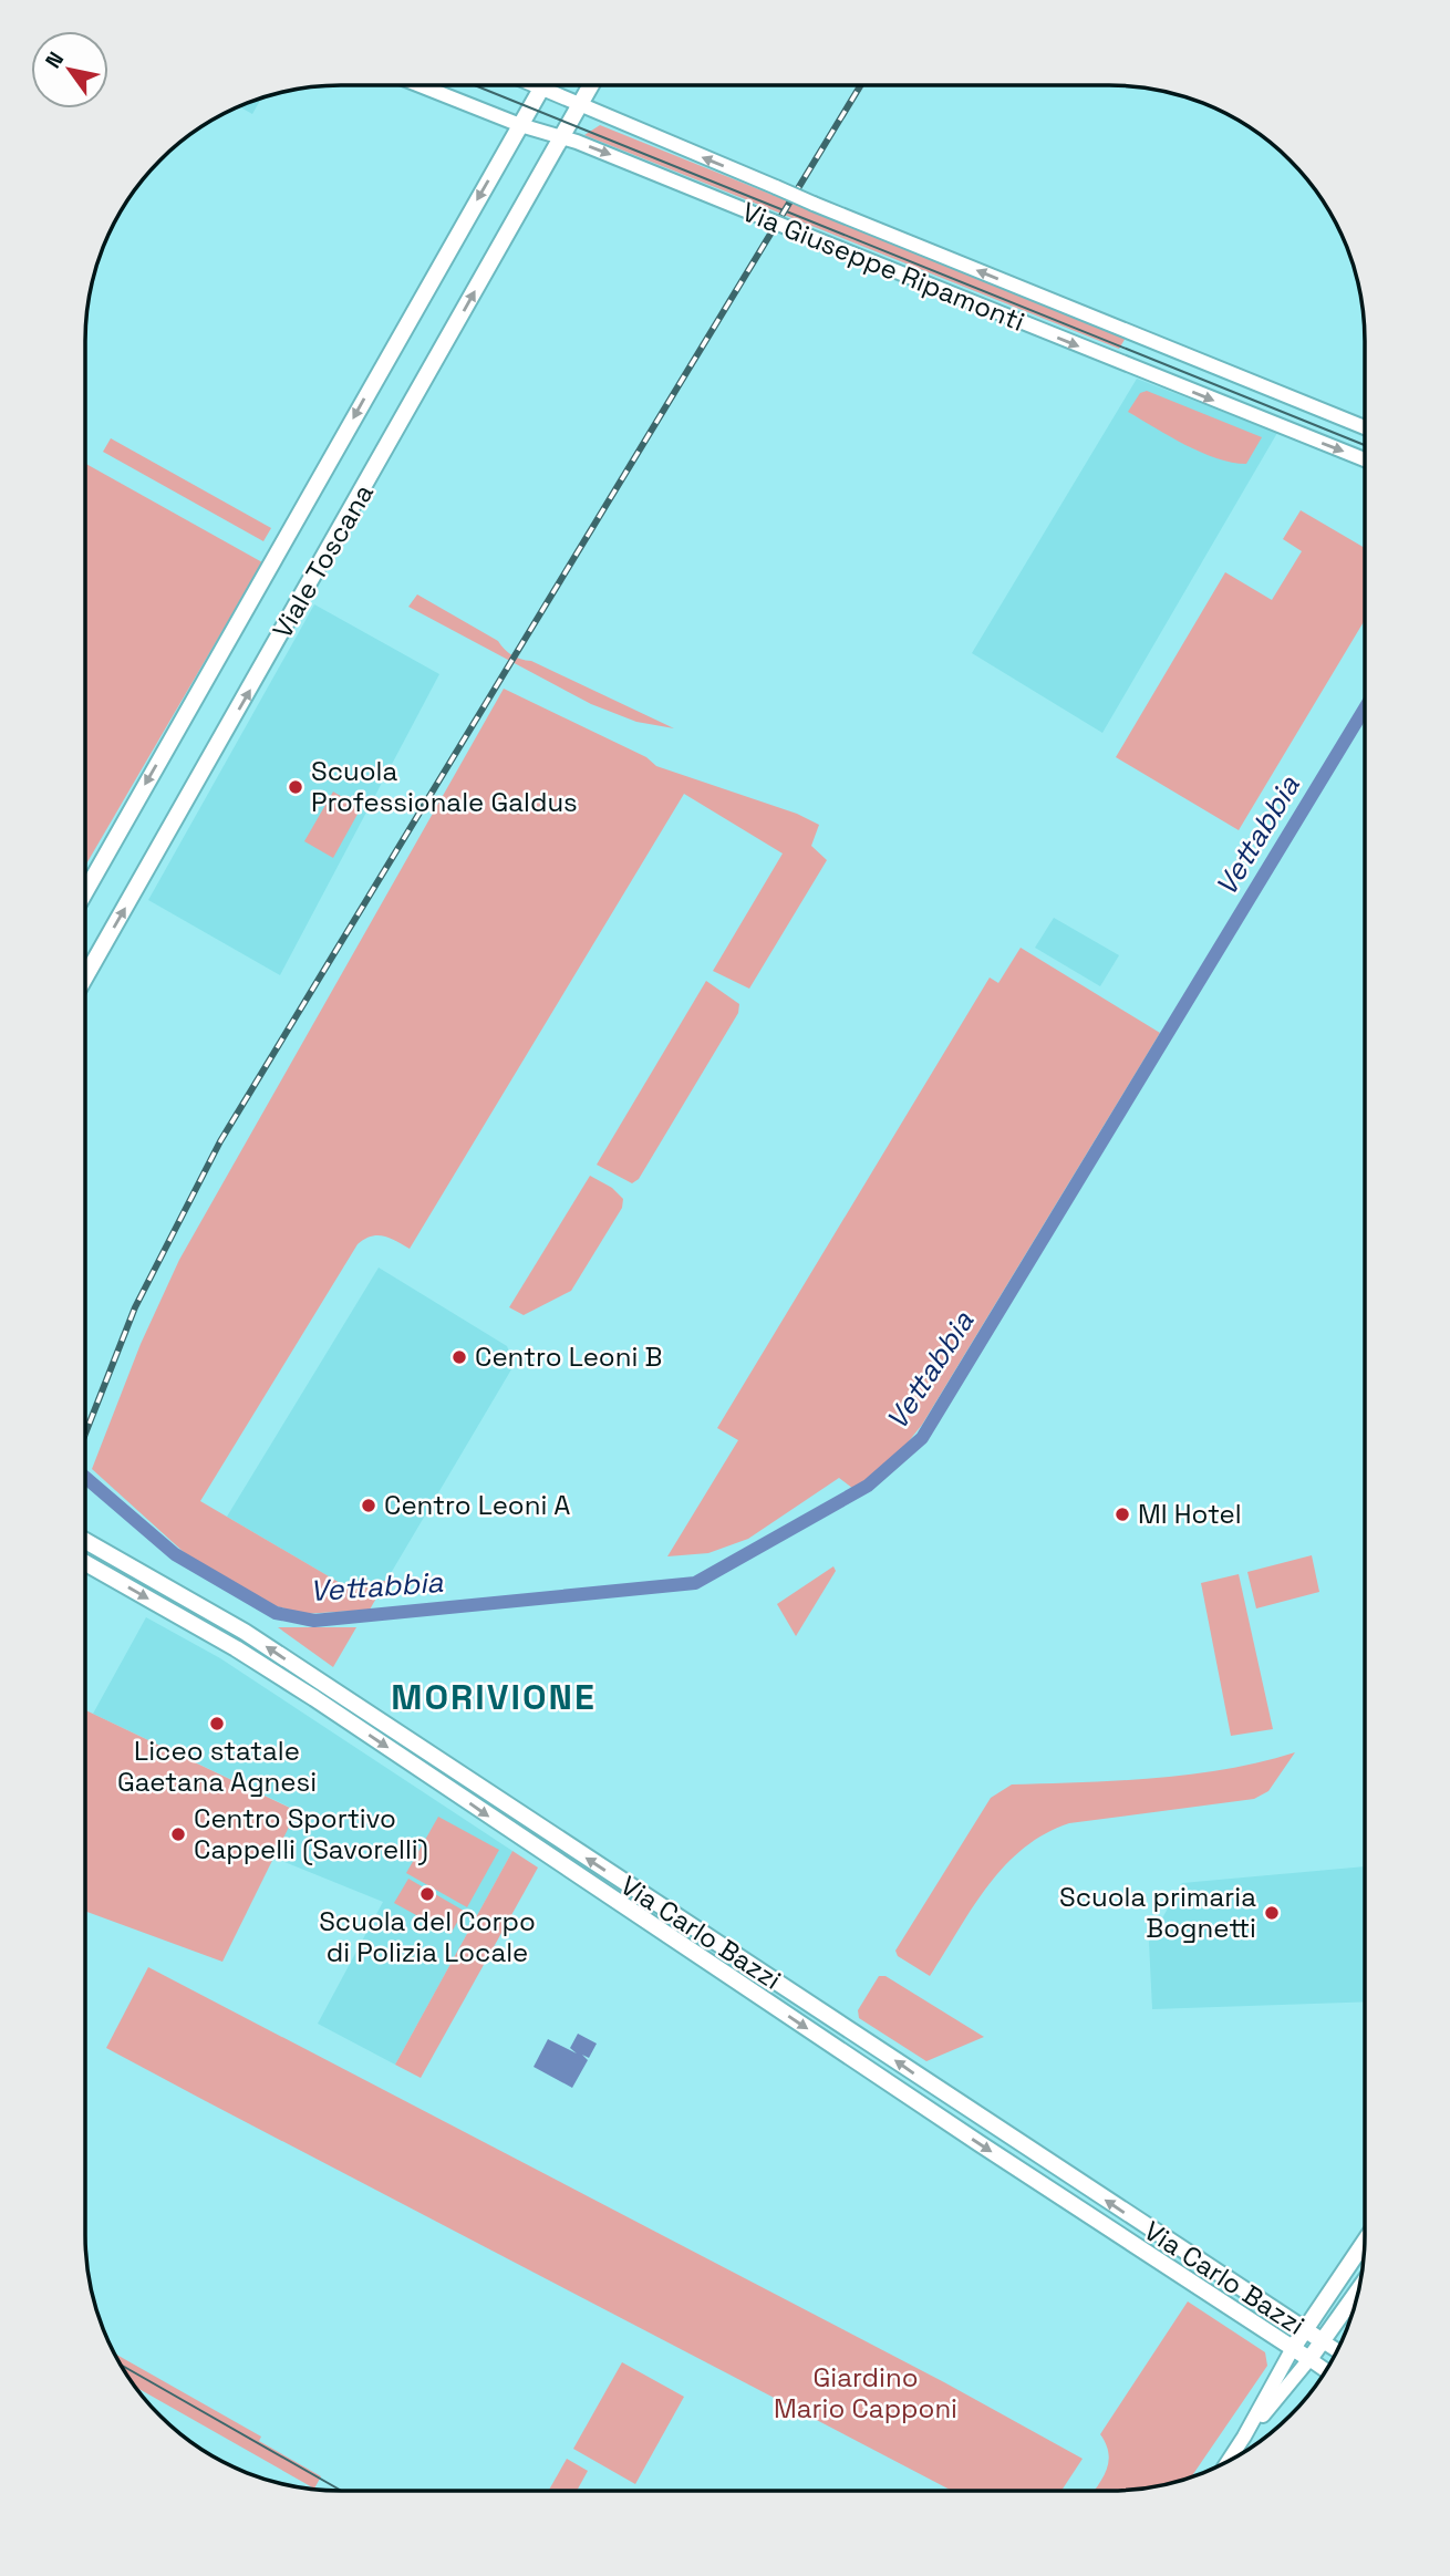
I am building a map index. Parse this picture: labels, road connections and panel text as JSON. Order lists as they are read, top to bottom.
{
  "streets": {
    "main road": ["Viale Toscana", "Via Carlo Bazzi"],
    "street": ["Via Giuseppe Ripamonti"]
  },
  "crossings": [
    ["Via Giuseppe Ripamonti", "Viale Toscana"]
  ],
  "districts": ["MORIVIONE"],
  "water": ["Vettabbia"],
  "parks": ["Giardino Mario Capponi"],
  "places": [
    "Scuola Professionale Galdus",
    "Centro Leoni B",
    "Centro Leoni A",
    "MI Hotel",
    "Liceo statale Gaetana Agnesi",
    "Centro Sportivo Cappelli (Savorelli)",
    "Scuola del Corpo di Polizia Locale",
    "Scuola primaria Bognetti"
  ],
  "north": "top left"
}
